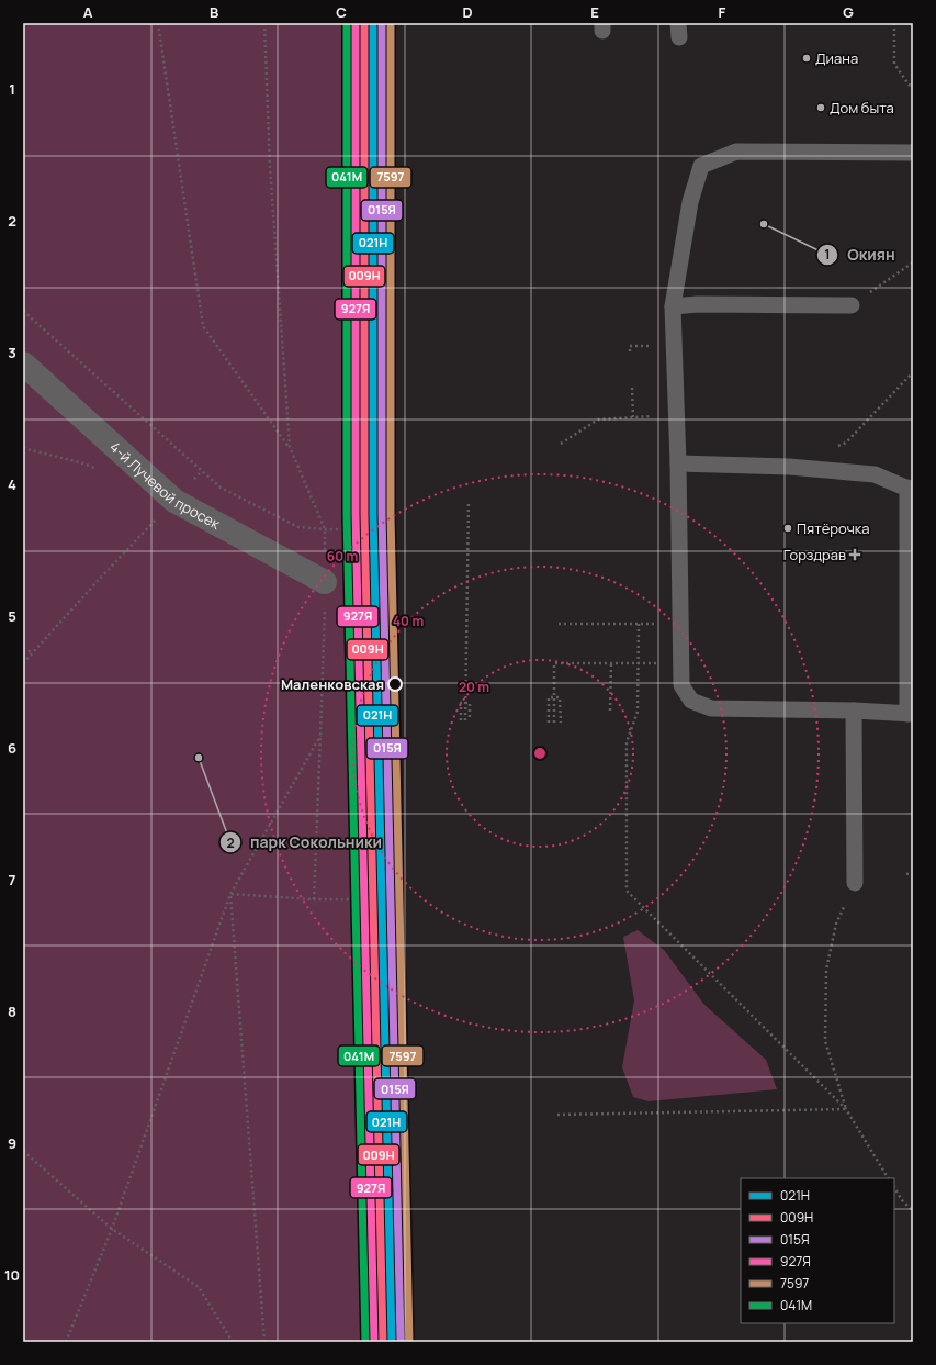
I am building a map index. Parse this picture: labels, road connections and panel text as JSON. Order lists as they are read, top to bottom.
{
  "streets": {
    "street": ["4-й Лучевой просек"]
  },
  "places": {
    "other": [
      "Диана",
      "Дом быта",
      "Окиян",
      "Пятёрочка",
      "Маленковская",
      "парк Сокольники"
    ],
    "health": ["Горздрав"]
  },
  "lines": [
    "transit line 021Н",
    "transit line 009Н",
    "transit line 015Я",
    "transit line 927Я",
    "transit line 7597",
    "transit line 041М"
  ],
  "legend": [
    "021Н",
    "009Н",
    "015Я",
    "927Я",
    "7597",
    "041М"
  ],
  "grid": {
    "columns": [
      "A",
      "B",
      "C",
      "D",
      "E",
      "F",
      "G"
    ],
    "rows": [
      "1",
      "2",
      "3",
      "4",
      "5",
      "6",
      "7",
      "8",
      "9",
      "10"
    ]
  },
  "rings": ["60 m", "40 m", "20 m"]
}
